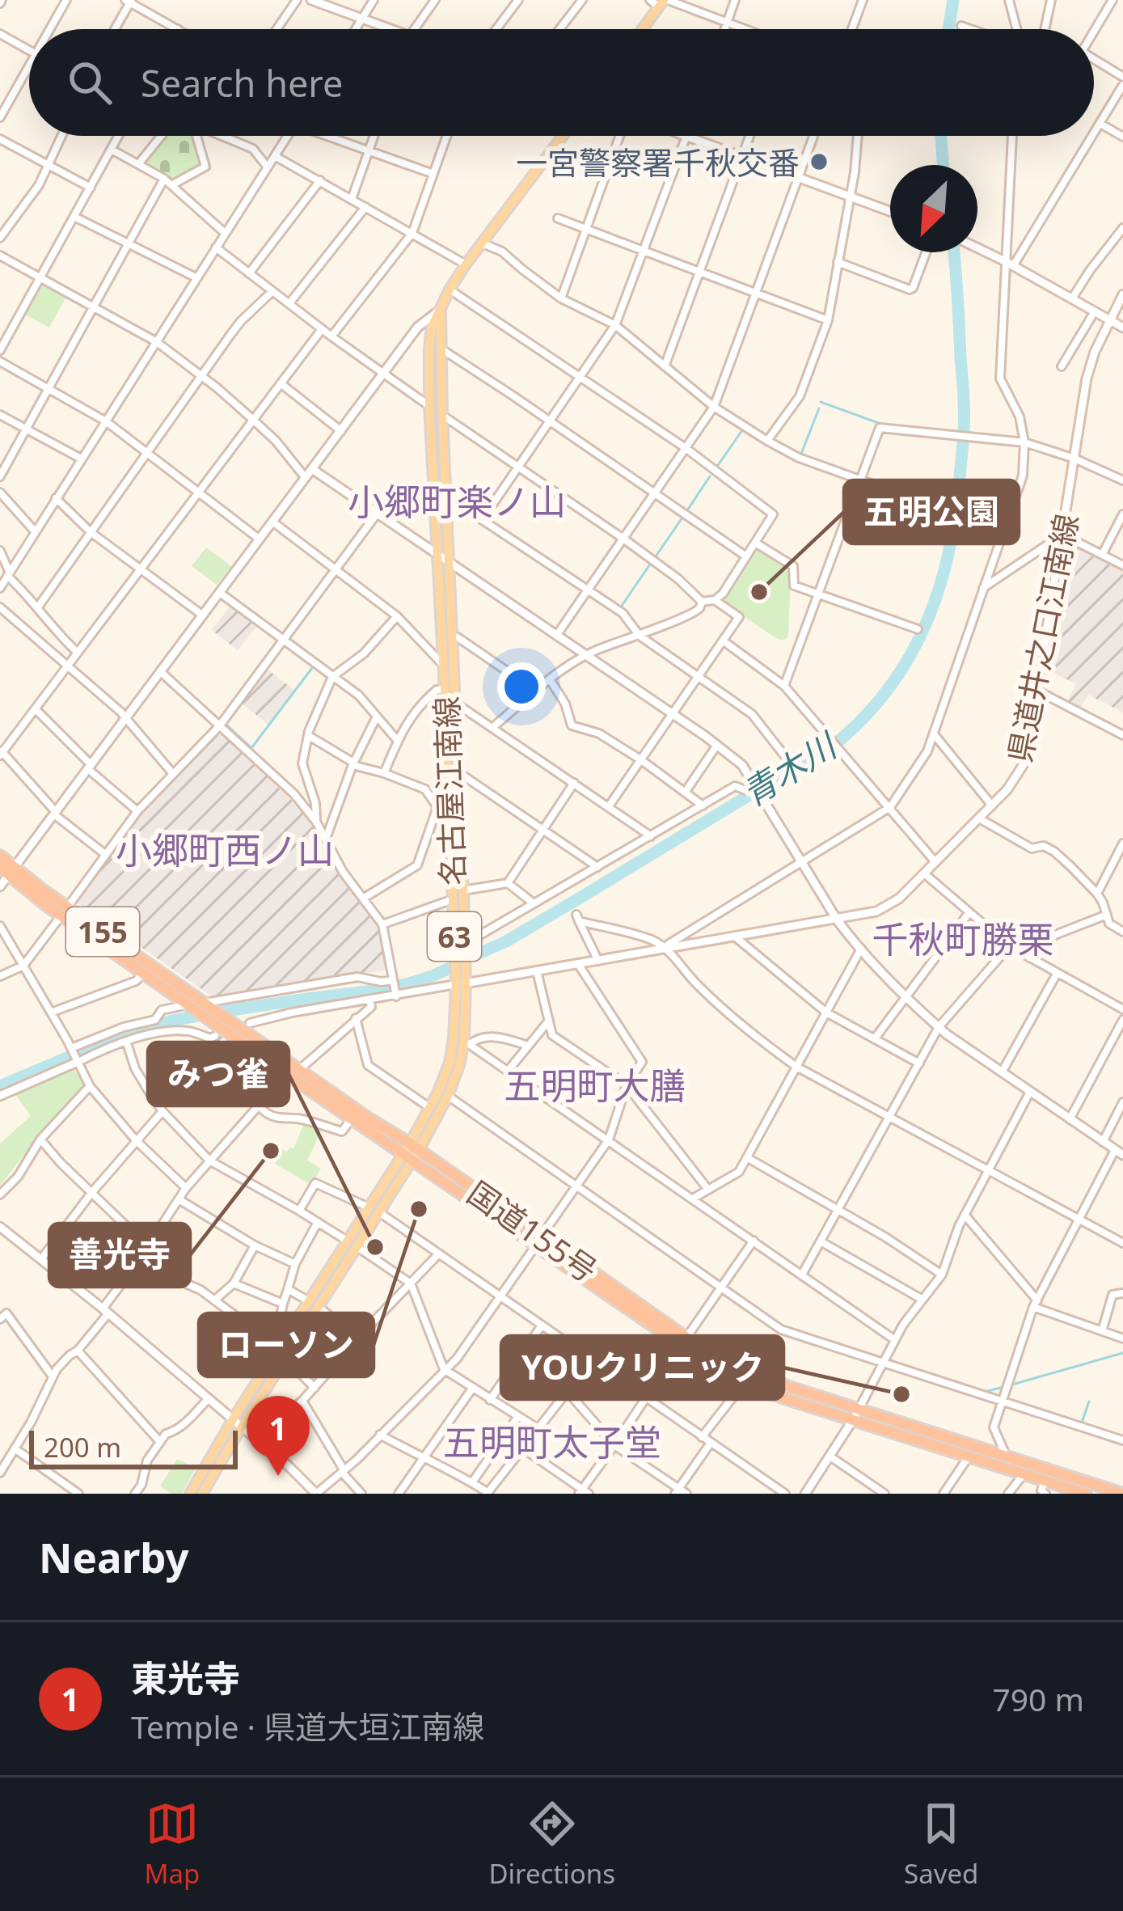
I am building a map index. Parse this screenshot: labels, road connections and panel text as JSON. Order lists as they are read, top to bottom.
{
  "streets": {
    "highway": ["155", "国道155号"],
    "main road": ["名古屋江南線", "63"],
    "street": ["県道井之口江南線"]
  },
  "crossings": [
    ["県道井之口江南線", "名古屋江南線"],
    ["名古屋江南線", "国道155号"]
  ],
  "districts": [
    "小郷町楽ノ山",
    "小郷町西ノ山",
    "千秋町勝栗",
    "五明町大膳",
    "五明町太子堂"
  ],
  "water": ["青木川"],
  "places": [
    "一宮警察署千秋交番",
    "五明公園",
    "善光寺",
    "ローソン",
    "みつ雀",
    "YOUクリニック"
  ],
  "scale_bar": "200 m",
  "north": "bottom left",
  "page": {
    "search": "Search here",
    "pins": "1",
    "scale": "200 m",
    "heading": "Nearby",
    "list": [
      {
        "mark": "1",
        "name": "東光寺",
        "note": "Temple · 県道大垣江南線",
        "value": "790 m"
      }
    ],
    "nav": ["Map", "Directions", "Saved"]
  }
}
